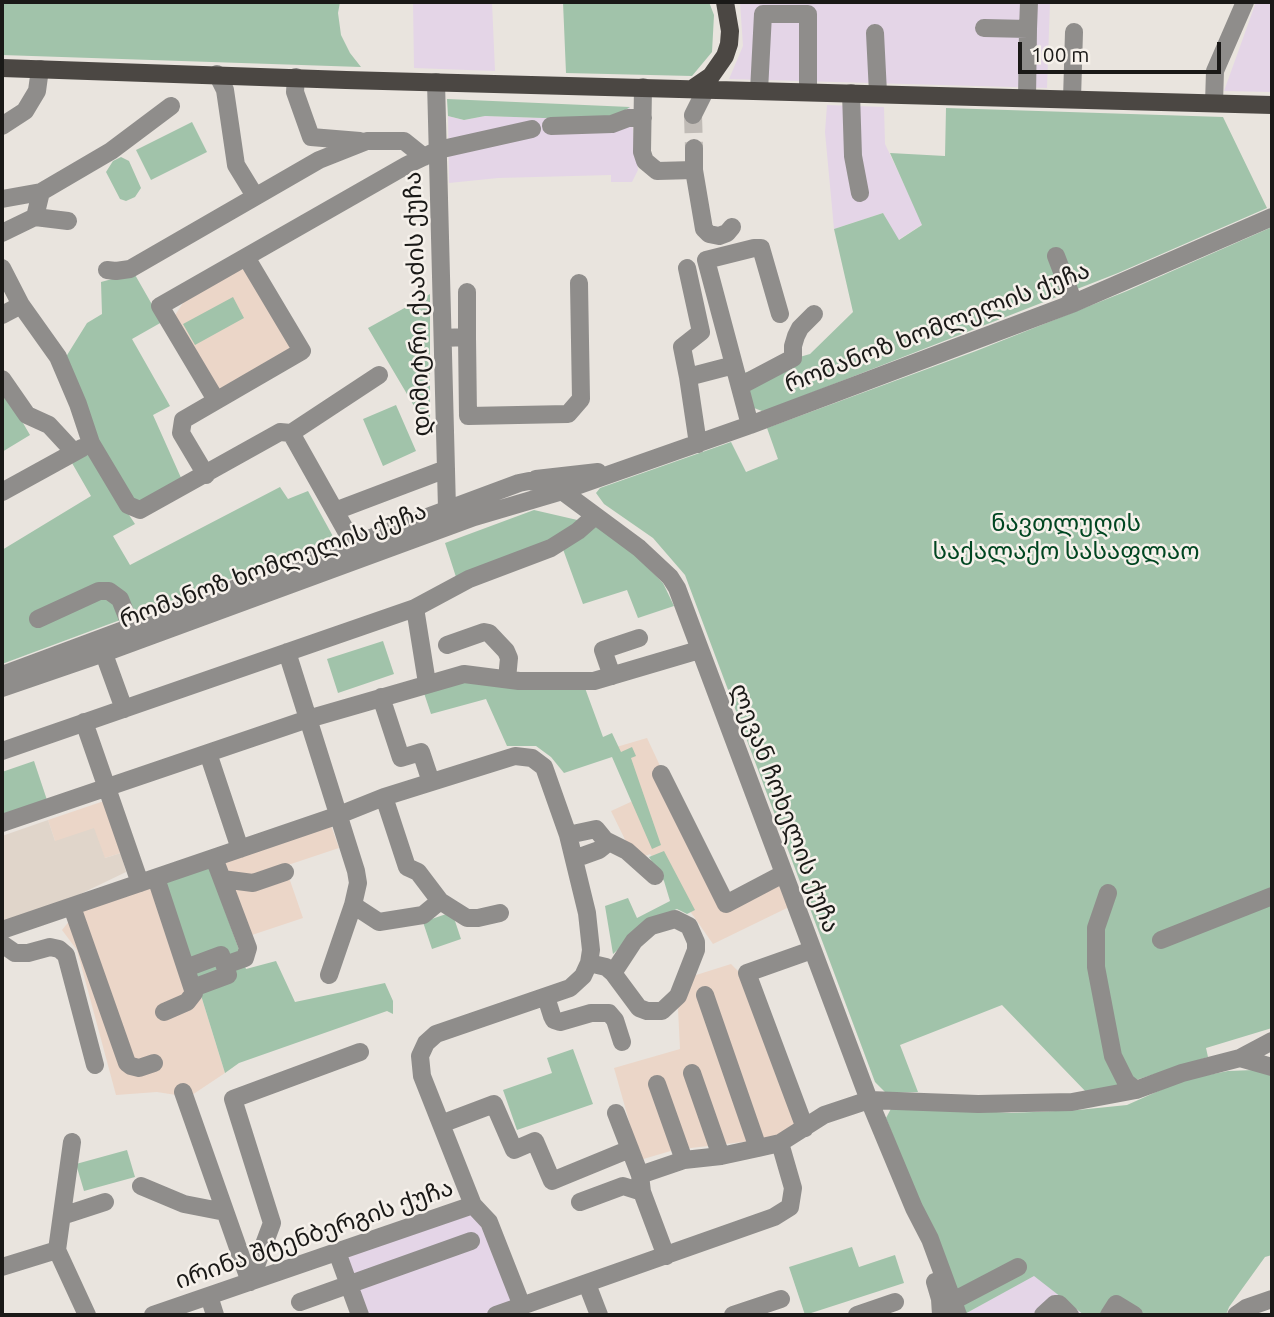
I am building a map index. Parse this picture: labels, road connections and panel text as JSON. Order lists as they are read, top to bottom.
{
  "streets": {
    "street": [
      "დიმიტრი ქააძის ქუჩა",
      "რომანოზ ხომლელის ქუჩა",
      "ლევან ჩოხელის ქუჩა",
      "ირინა შტენბერგის ქუჩა"
    ]
  },
  "crossings": [
    ["დიმიტრი ქააძის ქუჩა", "რომანოზ ხომლელის ქუჩა"],
    ["რომანოზ ხომლელის ქუჩა", "ლევან ჩოხელის ქუჩა"]
  ],
  "parks": ["ნავთლუღის საქალაქო სასაფლაო"],
  "scale_bar": "100 m"
}
